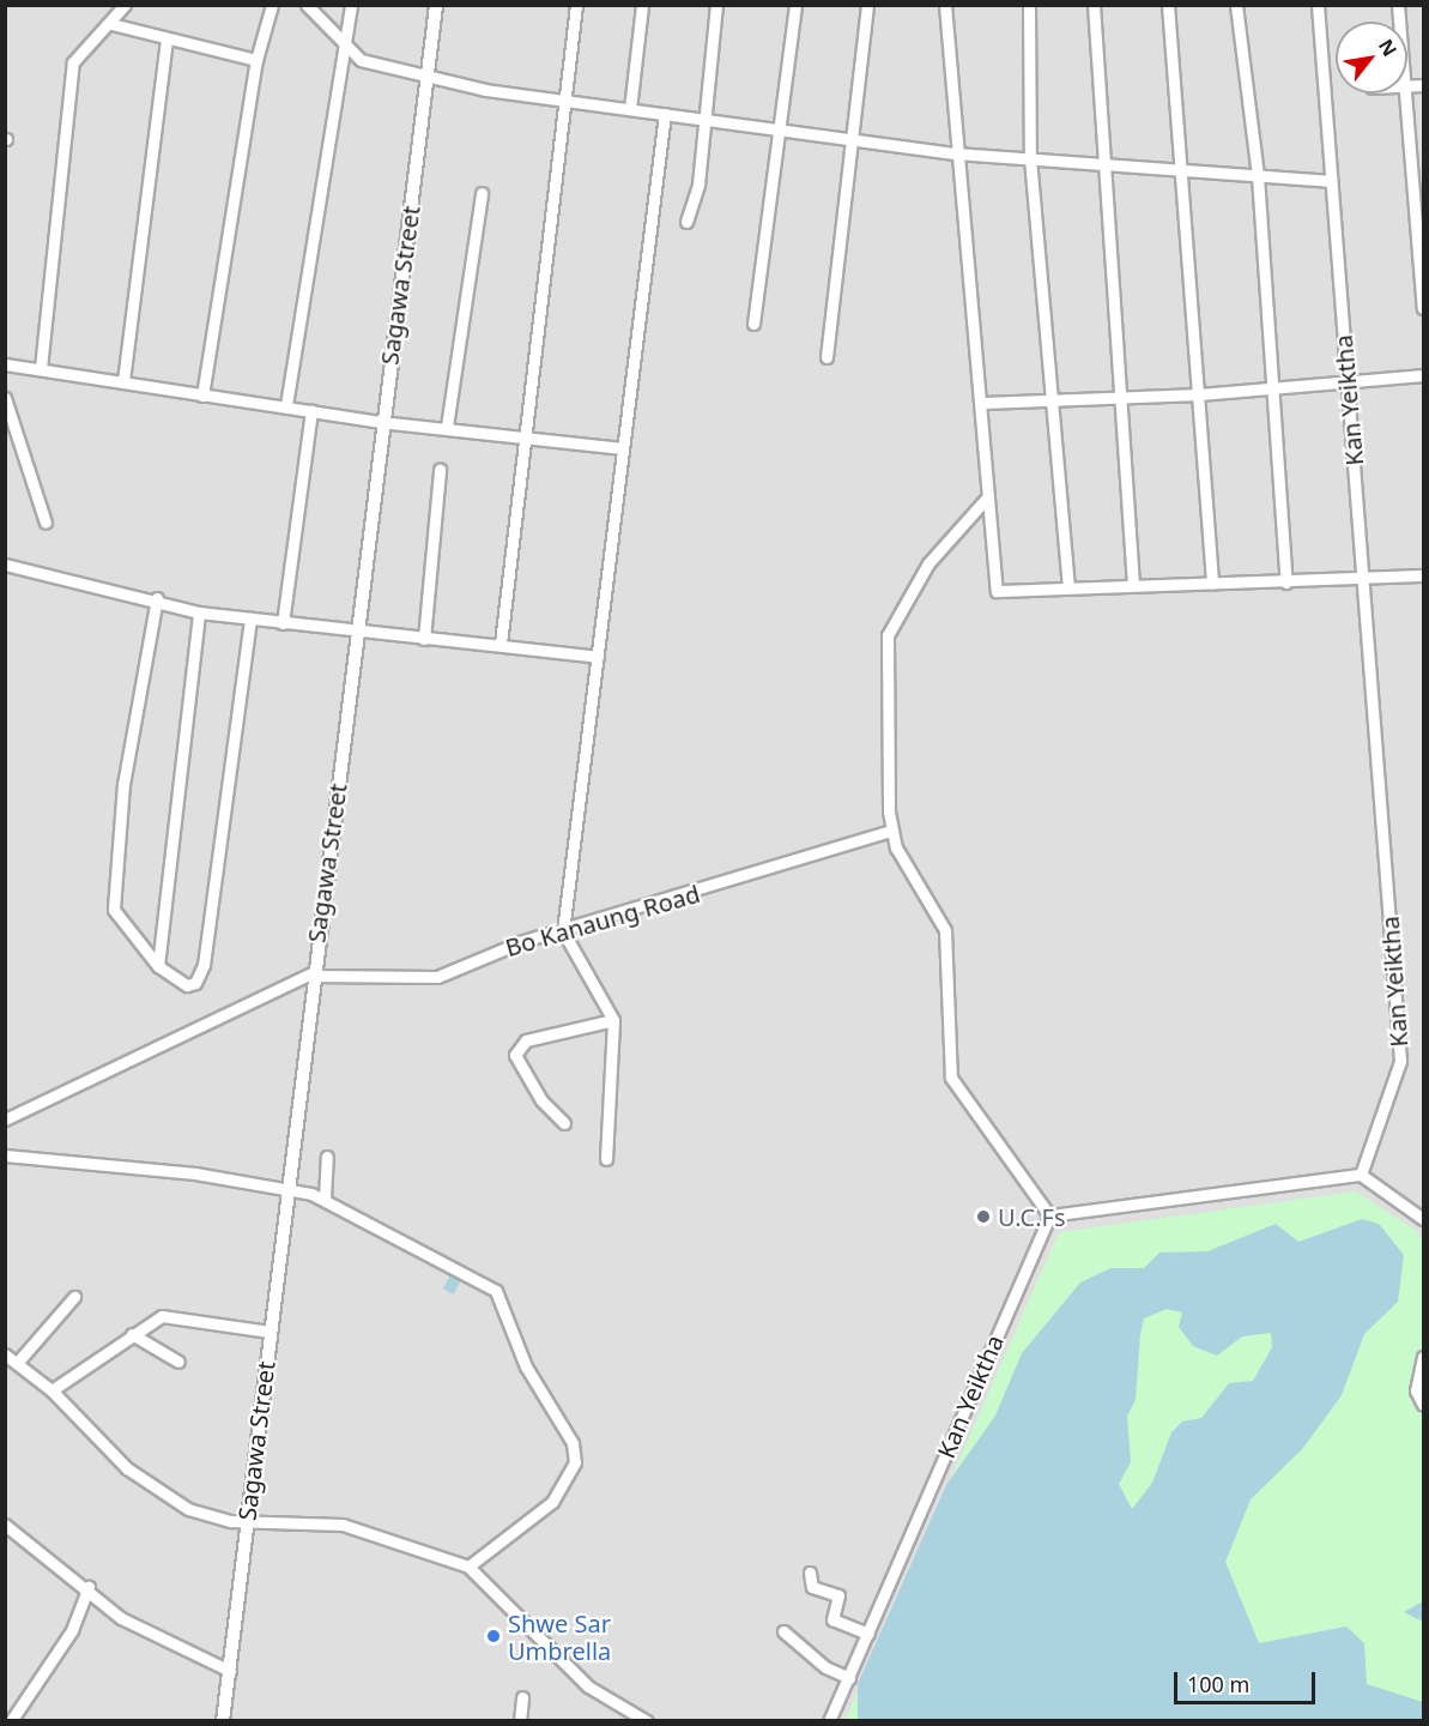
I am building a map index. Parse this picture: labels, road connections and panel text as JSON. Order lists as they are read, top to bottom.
{
  "streets": {
    "street": ["Sagawa Street", "Kan Yeiktha", "Bo Kanaung Road"]
  },
  "crossings": [
    ["Sagawa Street", "Bo Kanaung Road"]
  ],
  "places": ["U.C.Fs", "Shwe Sar Umbrella"],
  "scale_bar": "100 m",
  "north": "top right"
}
